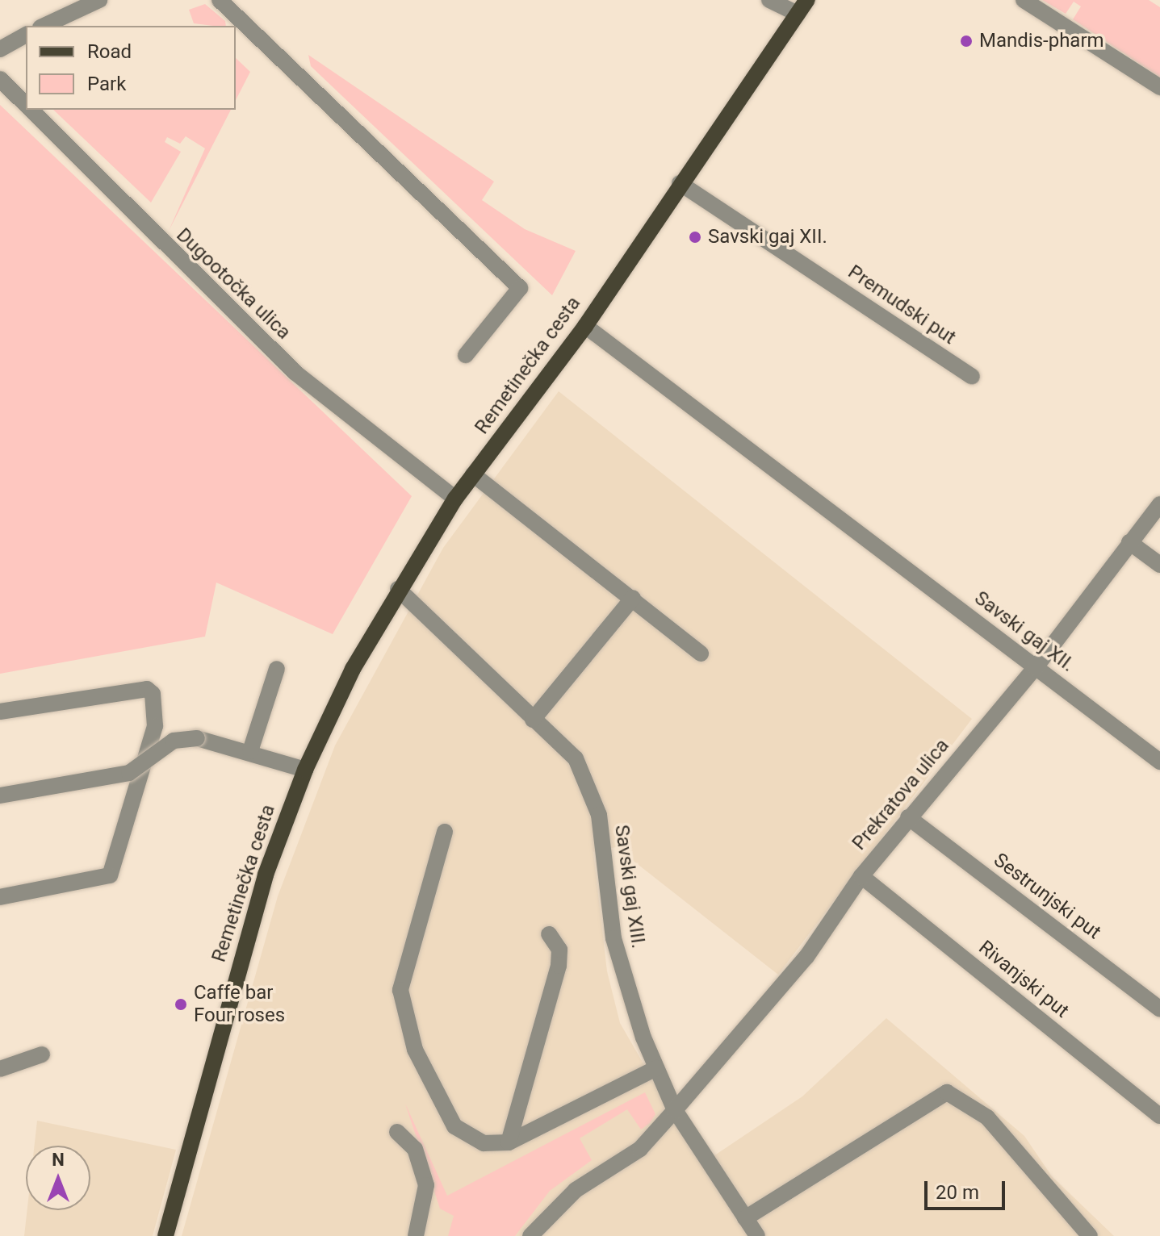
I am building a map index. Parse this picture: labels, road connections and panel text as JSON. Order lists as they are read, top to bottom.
{
  "streets": {
    "main road": ["Remetinečka cesta"],
    "street": [
      "Dugootočka ulica",
      "Premudski put",
      "Savski gaj XII.",
      "Prekratova ulica",
      "Savski gaj XIII.",
      "Sestrunjski put",
      "Rivanjski put"
    ]
  },
  "crossings": [
    ["Dugootočka ulica", "Remetinečka cesta"],
    ["Premudski put", "Remetinečka cesta"],
    ["Remetinečka cesta", "Savski gaj XII."],
    ["Remetinečka cesta", "Savski gaj XIII."],
    ["Savski gaj XII.", "Prekratova ulica"],
    ["Prekratova ulica", "Savski gaj XIII."],
    ["Prekratova ulica", "Sestrunjski put"],
    ["Prekratova ulica", "Rivanjski put"]
  ],
  "places": ["Mandis-pharm", "Savski gaj XII.", "Caffe bar Four roses"],
  "legend": ["Road", "Park"],
  "scale_bar": "20 m",
  "north": "top"
}
